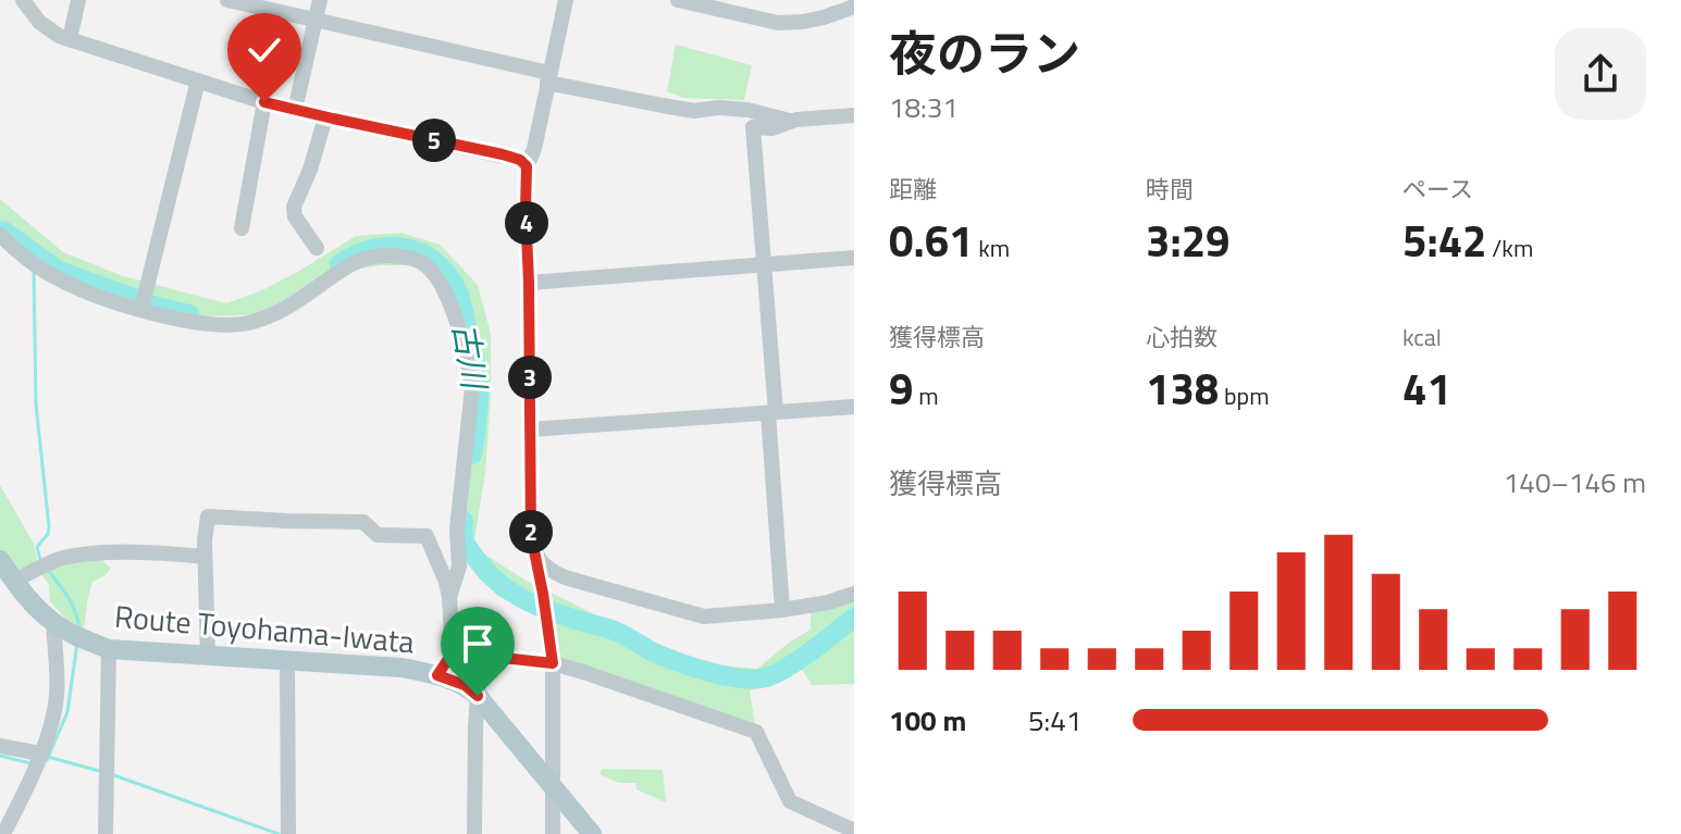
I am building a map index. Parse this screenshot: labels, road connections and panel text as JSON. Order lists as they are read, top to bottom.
{
  "streets": {
    "main road": ["Route Toyohama-Iwata"]
  },
  "water": ["古川"],
  "page": {
    "heading": ["夜のラン", "18:31"],
    "pins": [
      "5",
      "4",
      "3",
      "2"
    ],
    "stats": [
      ["距離", "0.61 km"],
      ["時間", "3:29"],
      ["ペース", "5:42 /km"],
      ["獲得標高", "9 m"],
      ["心拍数", "138 bpm"],
      ["kcal", "41"]
    ],
    "chart": ["獲得標高", "140–146 m"],
    "list": [
      {
        "name": "100 m",
        "note": "5:41"
      }
    ]
  }
}
